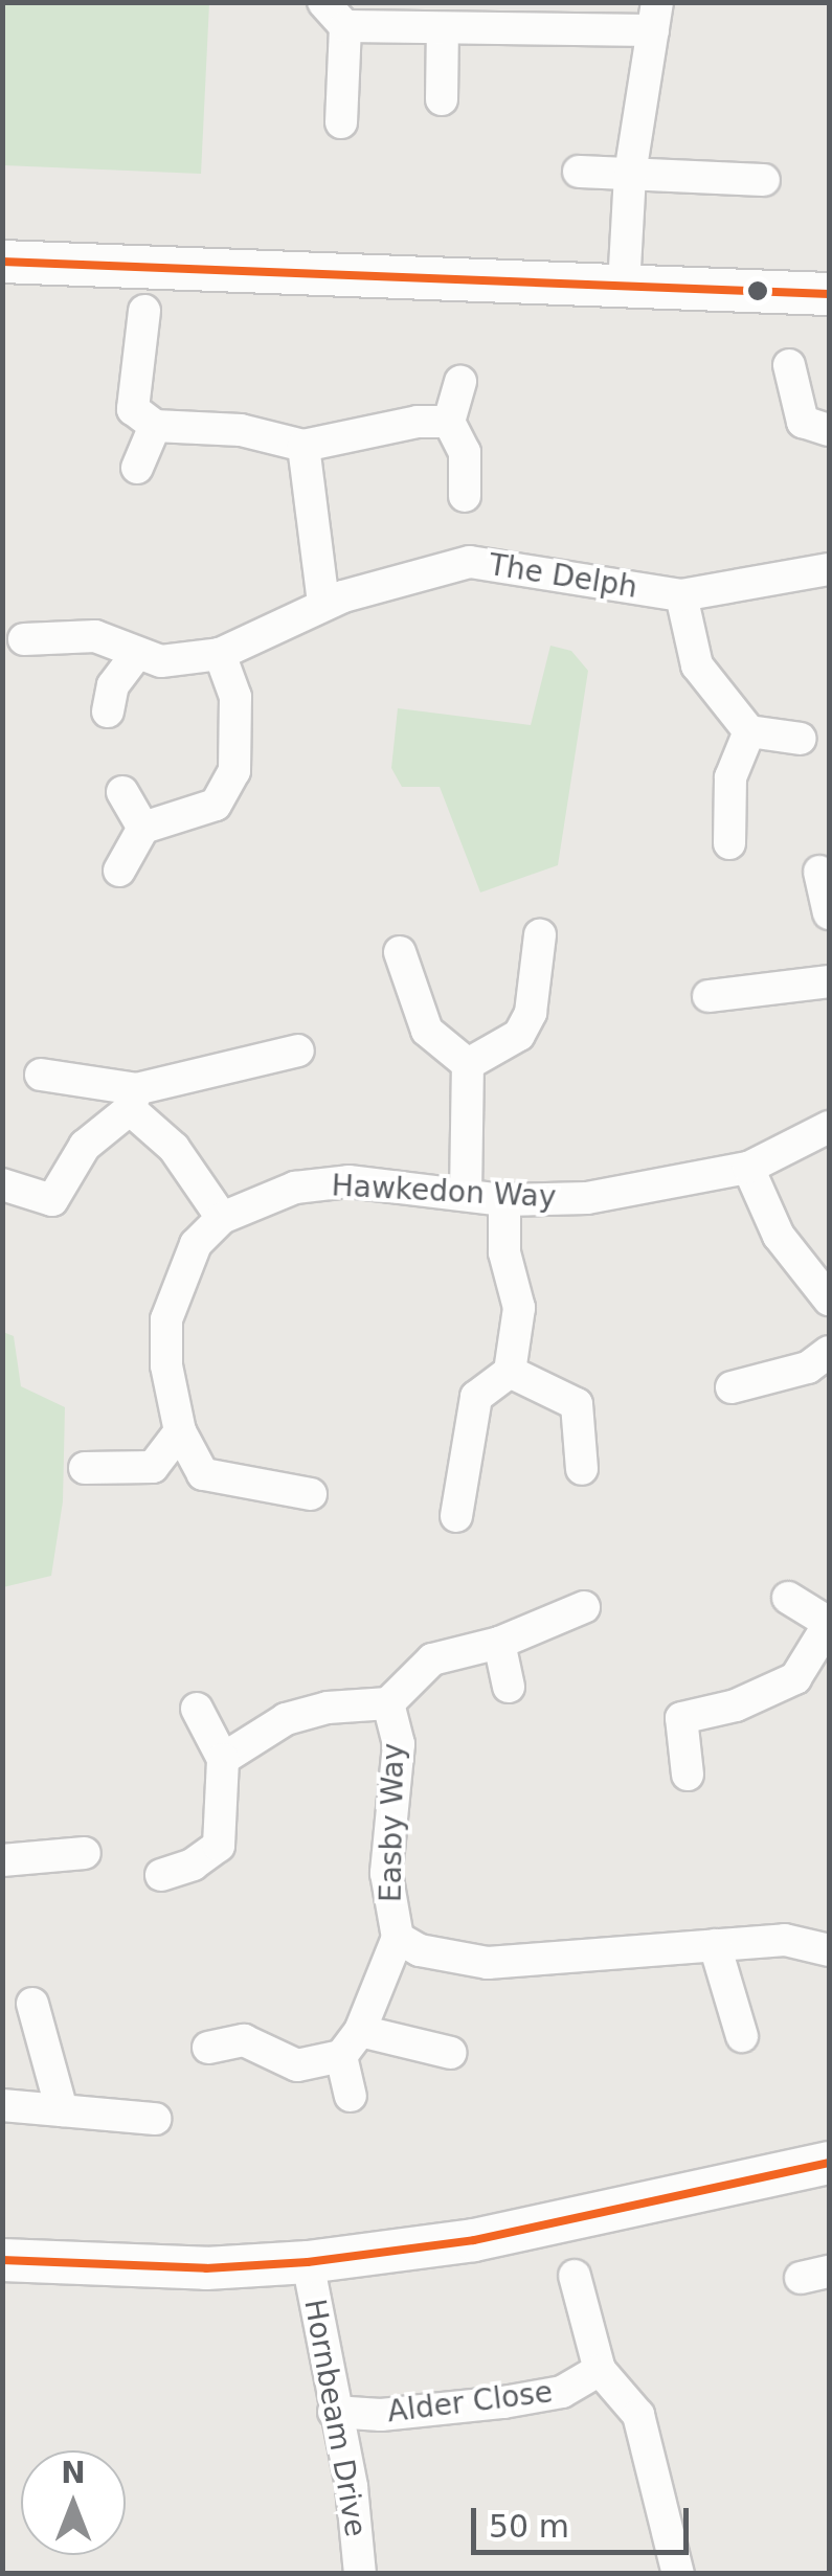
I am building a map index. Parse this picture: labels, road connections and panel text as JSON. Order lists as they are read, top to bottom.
{
  "streets": {
    "street": [
      "The Delph",
      "Hawkedon Way",
      "Easby Way",
      "Alder Close",
      "Hornbeam Drive"
    ]
  },
  "crossings": [
    ["Alder Close", "Hornbeam Drive"]
  ],
  "scale_bar": "50 m",
  "north": "top"
}
